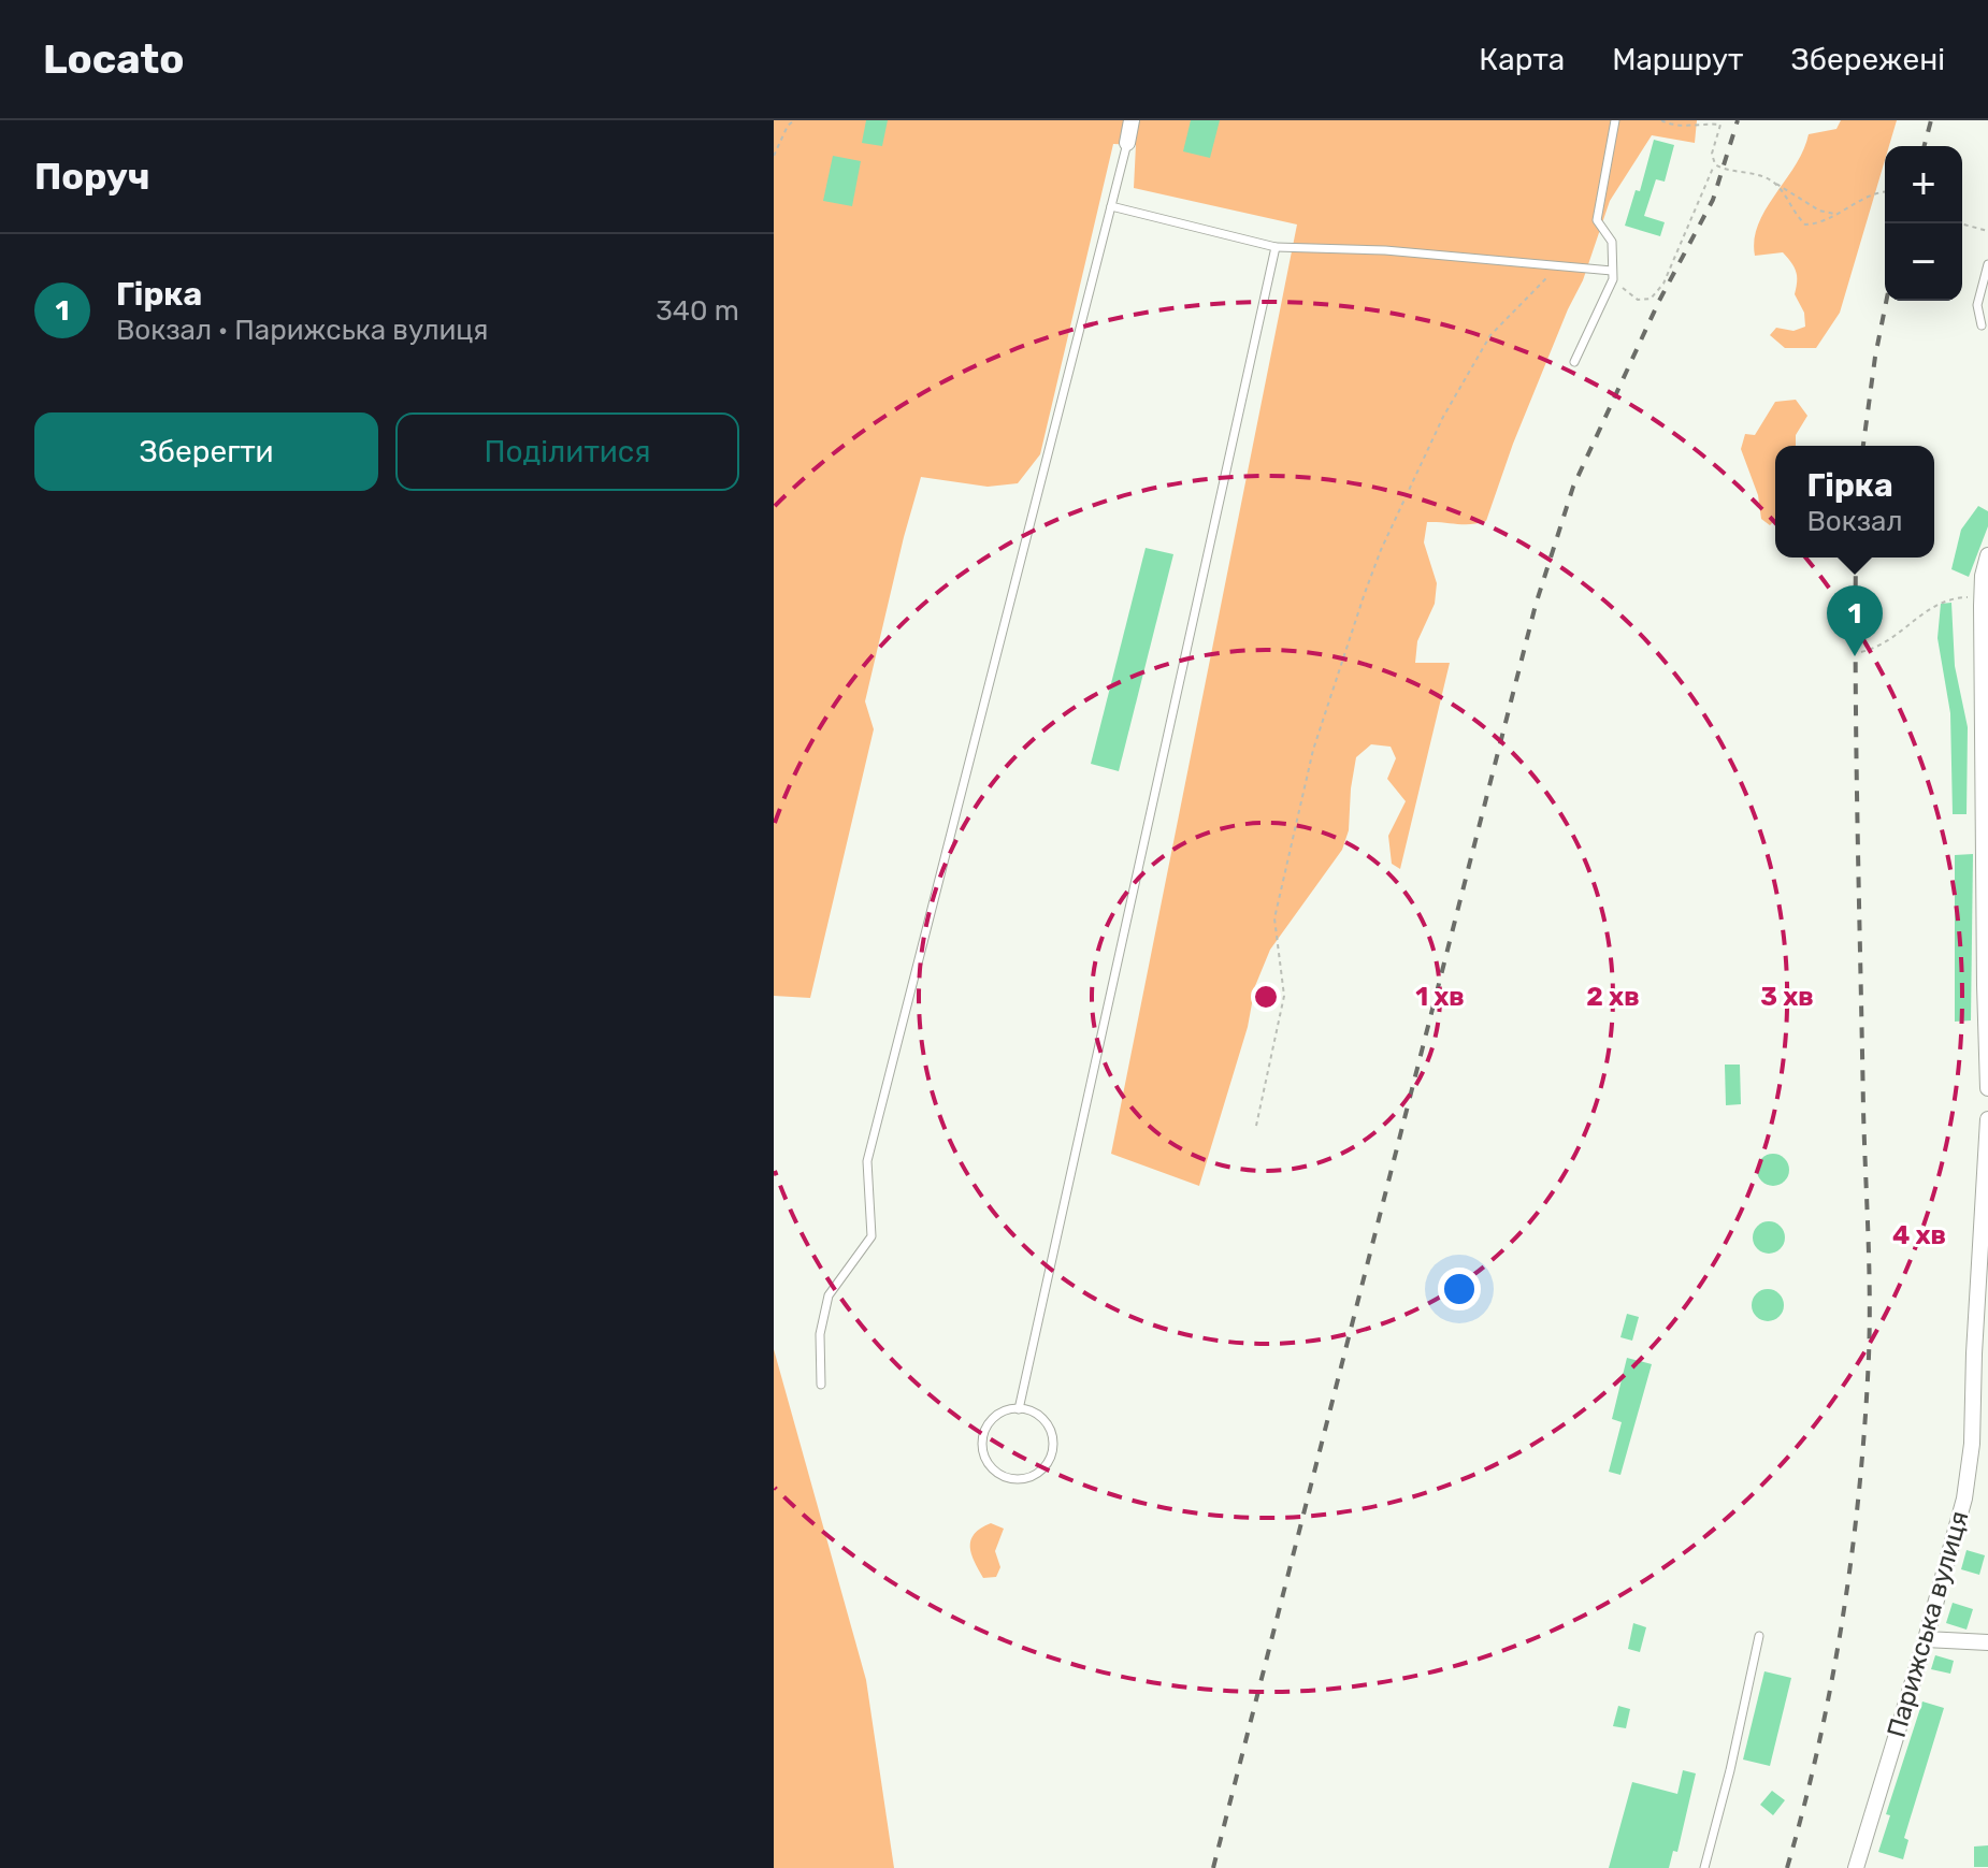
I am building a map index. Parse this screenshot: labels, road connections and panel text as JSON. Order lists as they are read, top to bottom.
{
  "streets": {
    "street": ["Парижська вулиця"]
  },
  "page": {
    "header": "Locato",
    "nav": ["Карта", "Маршрут", "Збережені"],
    "heading": "Поруч",
    "map_buttons": ["+", "−"],
    "list": [
      {
        "mark": "1",
        "name": "Гірка",
        "note": "Вокзал · Парижська вулиця",
        "value": "340 m"
      }
    ],
    "buttons": ["Зберегти", "Поділитися"],
    "popup": ["Гірка", "Вокзал"],
    "pins": "1"
  },
  "rings": [
    "1 хв",
    "2 хв",
    "3 хв",
    "4 хв"
  ]
}
